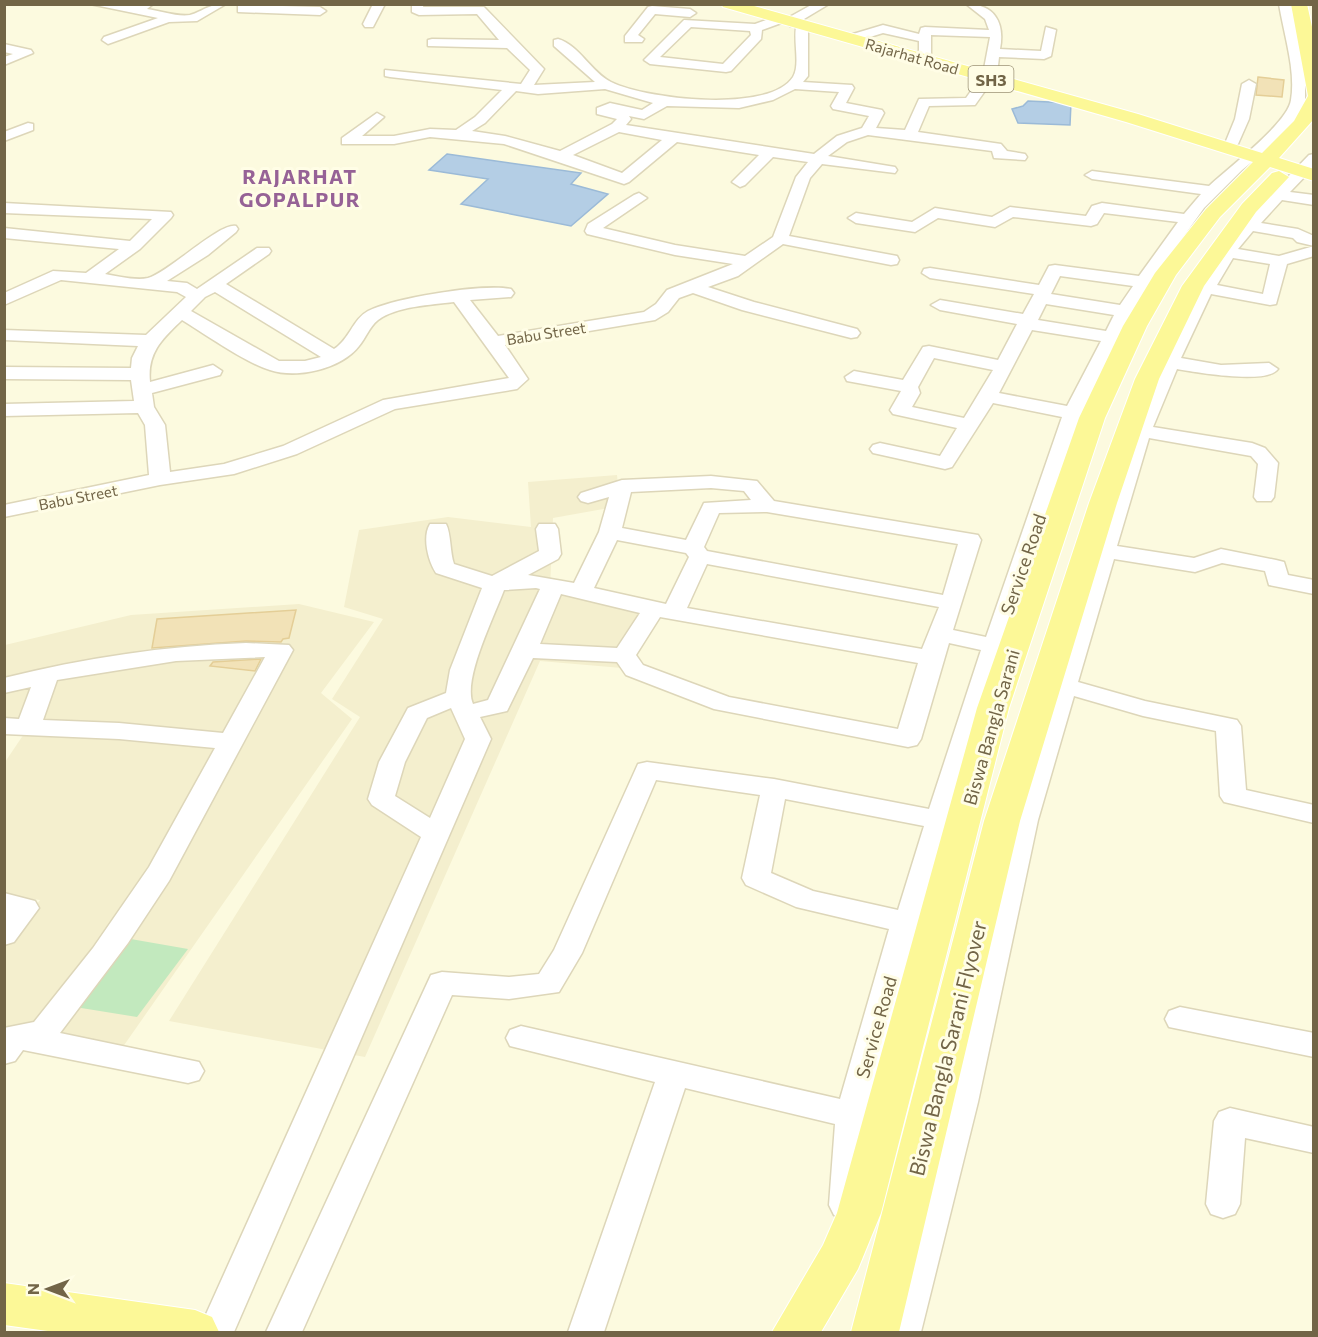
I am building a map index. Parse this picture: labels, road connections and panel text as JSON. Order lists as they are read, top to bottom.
{
  "streets": {
    "main road": [
      "Rajarhat Road",
      "SH3",
      "Biswa Bangla Sarani",
      "Biswa Bangla Sarani Flyover"
    ],
    "street": ["Babu Street", "Service Road"]
  },
  "crossings": [
    ["Rajarhat Road", "Service Road"],
    ["Rajarhat Road", "Biswa Bangla Sarani"],
    ["Service Road", "Biswa Bangla Sarani"],
    ["Biswa Bangla Sarani", "Biswa Bangla Sarani Flyover"]
  ],
  "districts": ["RAJARHAT GOPALPUR"],
  "north": "left"
}
